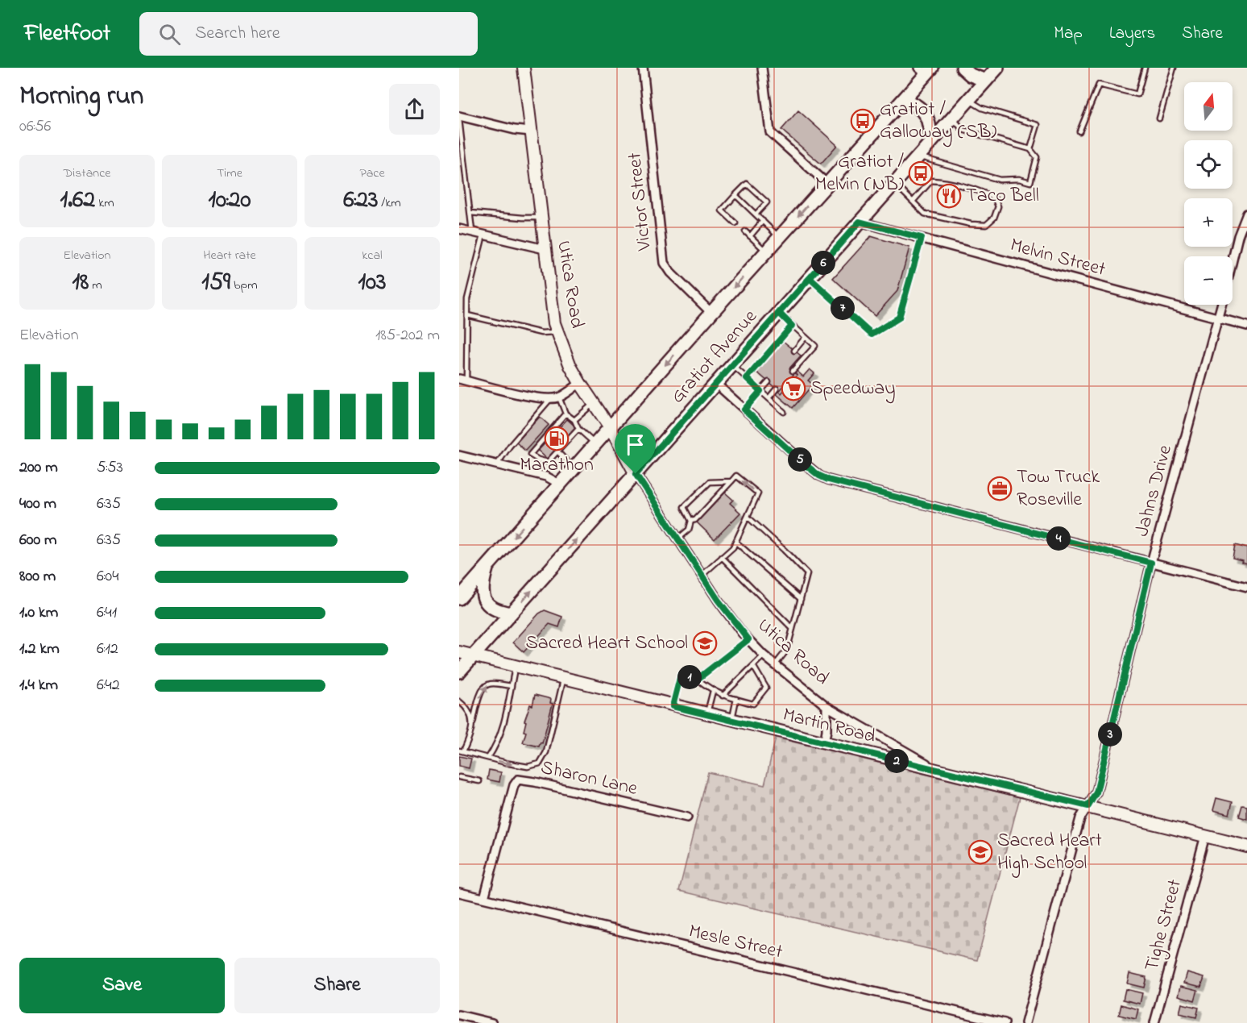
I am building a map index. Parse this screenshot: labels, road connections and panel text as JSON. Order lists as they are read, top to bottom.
{
  "streets": {
    "main road": ["Gratiot Avenue"],
    "street": [
      "Victor Street",
      "Melvin Street",
      "Utica Road",
      "Jahns Drive",
      "Martin Road",
      "Sharon Lane",
      "Tighe Street",
      "Mesle Street"
    ]
  },
  "crossings": [
    ["Victor Street", "Gratiot Avenue"],
    ["Melvin Street", "Gratiot Avenue"],
    ["Melvin Street", "Jahns Drive"],
    ["Utica Road", "Gratiot Avenue"],
    ["Utica Road", "Martin Road"],
    ["Gratiot Avenue", "Martin Road"],
    ["Jahns Drive", "Martin Road"],
    ["Martin Road", "Tighe Street"],
    ["Sharon Lane", "Mesle Street"]
  ],
  "places": {
    "bus stop": ["Gratiot / Galloway (SB)", "Gratiot / Melvin (NB)"],
    "restaurant": ["Taco Bell"],
    "supermarket": ["Speedway"],
    "fuel station": ["Marathon"],
    "office": ["Tow Truck Roseville"],
    "school or university": ["Sacred Heart School", "Sacred Heart High School"]
  },
  "north": "top",
  "page": {
    "header": "Fleetfoot",
    "search": "Search here",
    "nav": ["Map", "Layers", "Share"],
    "heading": ["Morning run", "06:56"],
    "map_buttons": ["+", "−"],
    "stats": [
      ["Distance", "1.62 km"],
      ["Time", "10:20"],
      ["Pace", "6:23 /km"],
      ["Elevation", "18 m"],
      ["Heart rate", "159 bpm"],
      ["kcal", "103"]
    ],
    "pins": [
      "6",
      "7",
      "5",
      "4",
      "1",
      "3",
      "2"
    ],
    "chart": ["Elevation", "185–202 m"],
    "list": [
      {
        "name": "200 m",
        "note": "5:53"
      },
      {
        "name": "400 m",
        "note": "6:35"
      },
      {
        "name": "600 m",
        "note": "6:35"
      },
      {
        "name": "800 m",
        "note": "6:04"
      },
      {
        "name": "1.0 km",
        "note": "6:41"
      },
      {
        "name": "1.2 km",
        "note": "6:12"
      },
      {
        "name": "1.4 km",
        "note": "6:42"
      }
    ],
    "buttons": ["Save", "Share"]
  }
}
